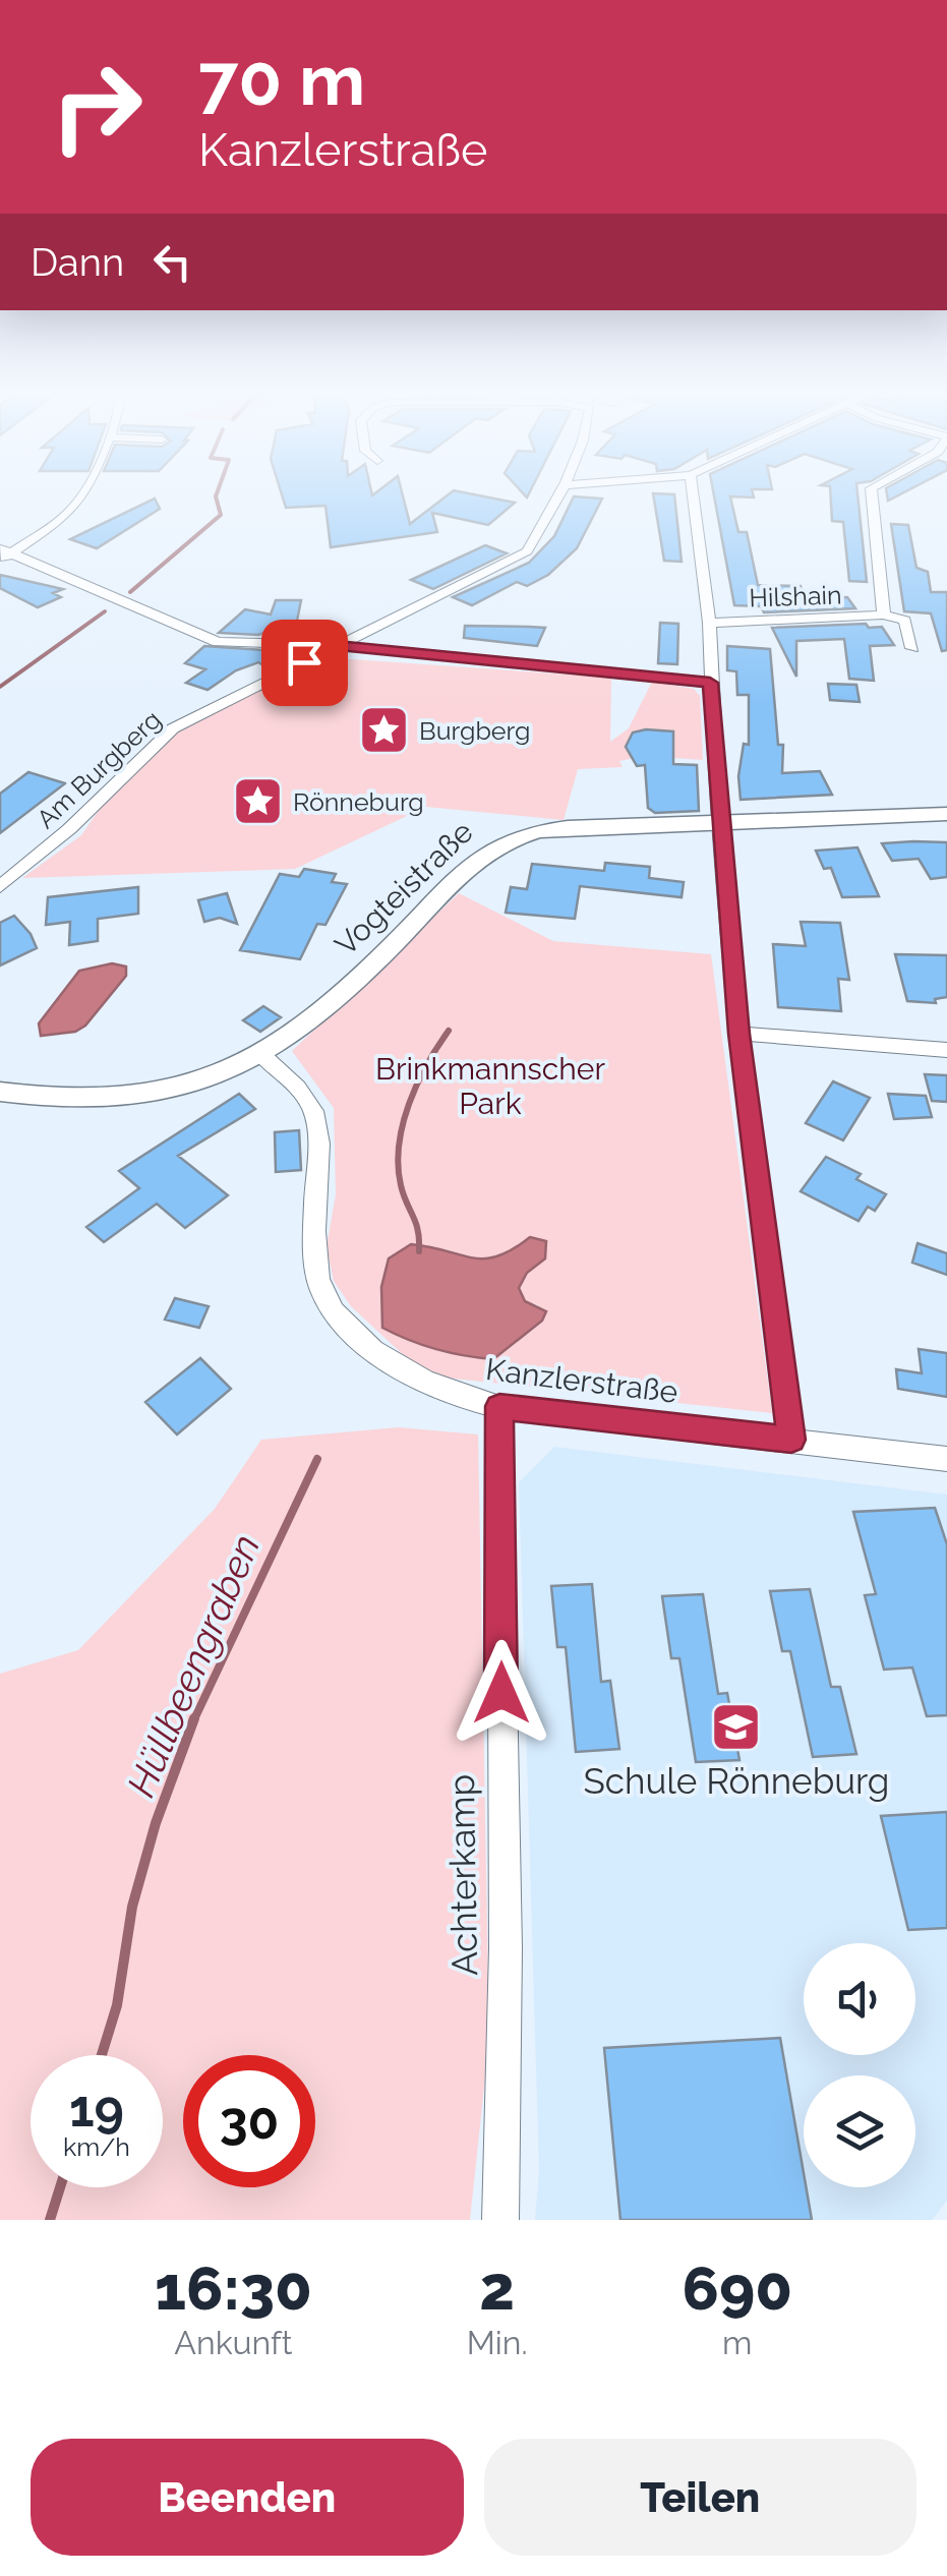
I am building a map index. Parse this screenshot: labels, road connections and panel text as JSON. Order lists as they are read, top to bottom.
{
  "streets": {
    "street": [
      "Hilshain",
      "Am Burgberg",
      "Vogteistraße",
      "Kanzlerstraße",
      "Achterkamp"
    ]
  },
  "crossings": [
    ["Vogteistraße", "Kanzlerstraße"],
    ["Kanzlerstraße", "Achterkamp"]
  ],
  "water": ["Hüllbeengraben"],
  "parks": ["Brinkmannscher Park"],
  "places": {
    "place": ["Burgberg", "Rönneburg"],
    "school or university": ["Schule Rönneburg"]
  },
  "page": {
    "turn": ["70 m", "Kanzlerstraße"],
    "then": "Dann",
    "speed": "19 km/h",
    "limit": "30",
    "eta": [
      "16:30",
      "Ankunft",
      "2",
      "Min.",
      "690",
      "m"
    ],
    "buttons": ["Beenden", "Teilen"]
  }
}
